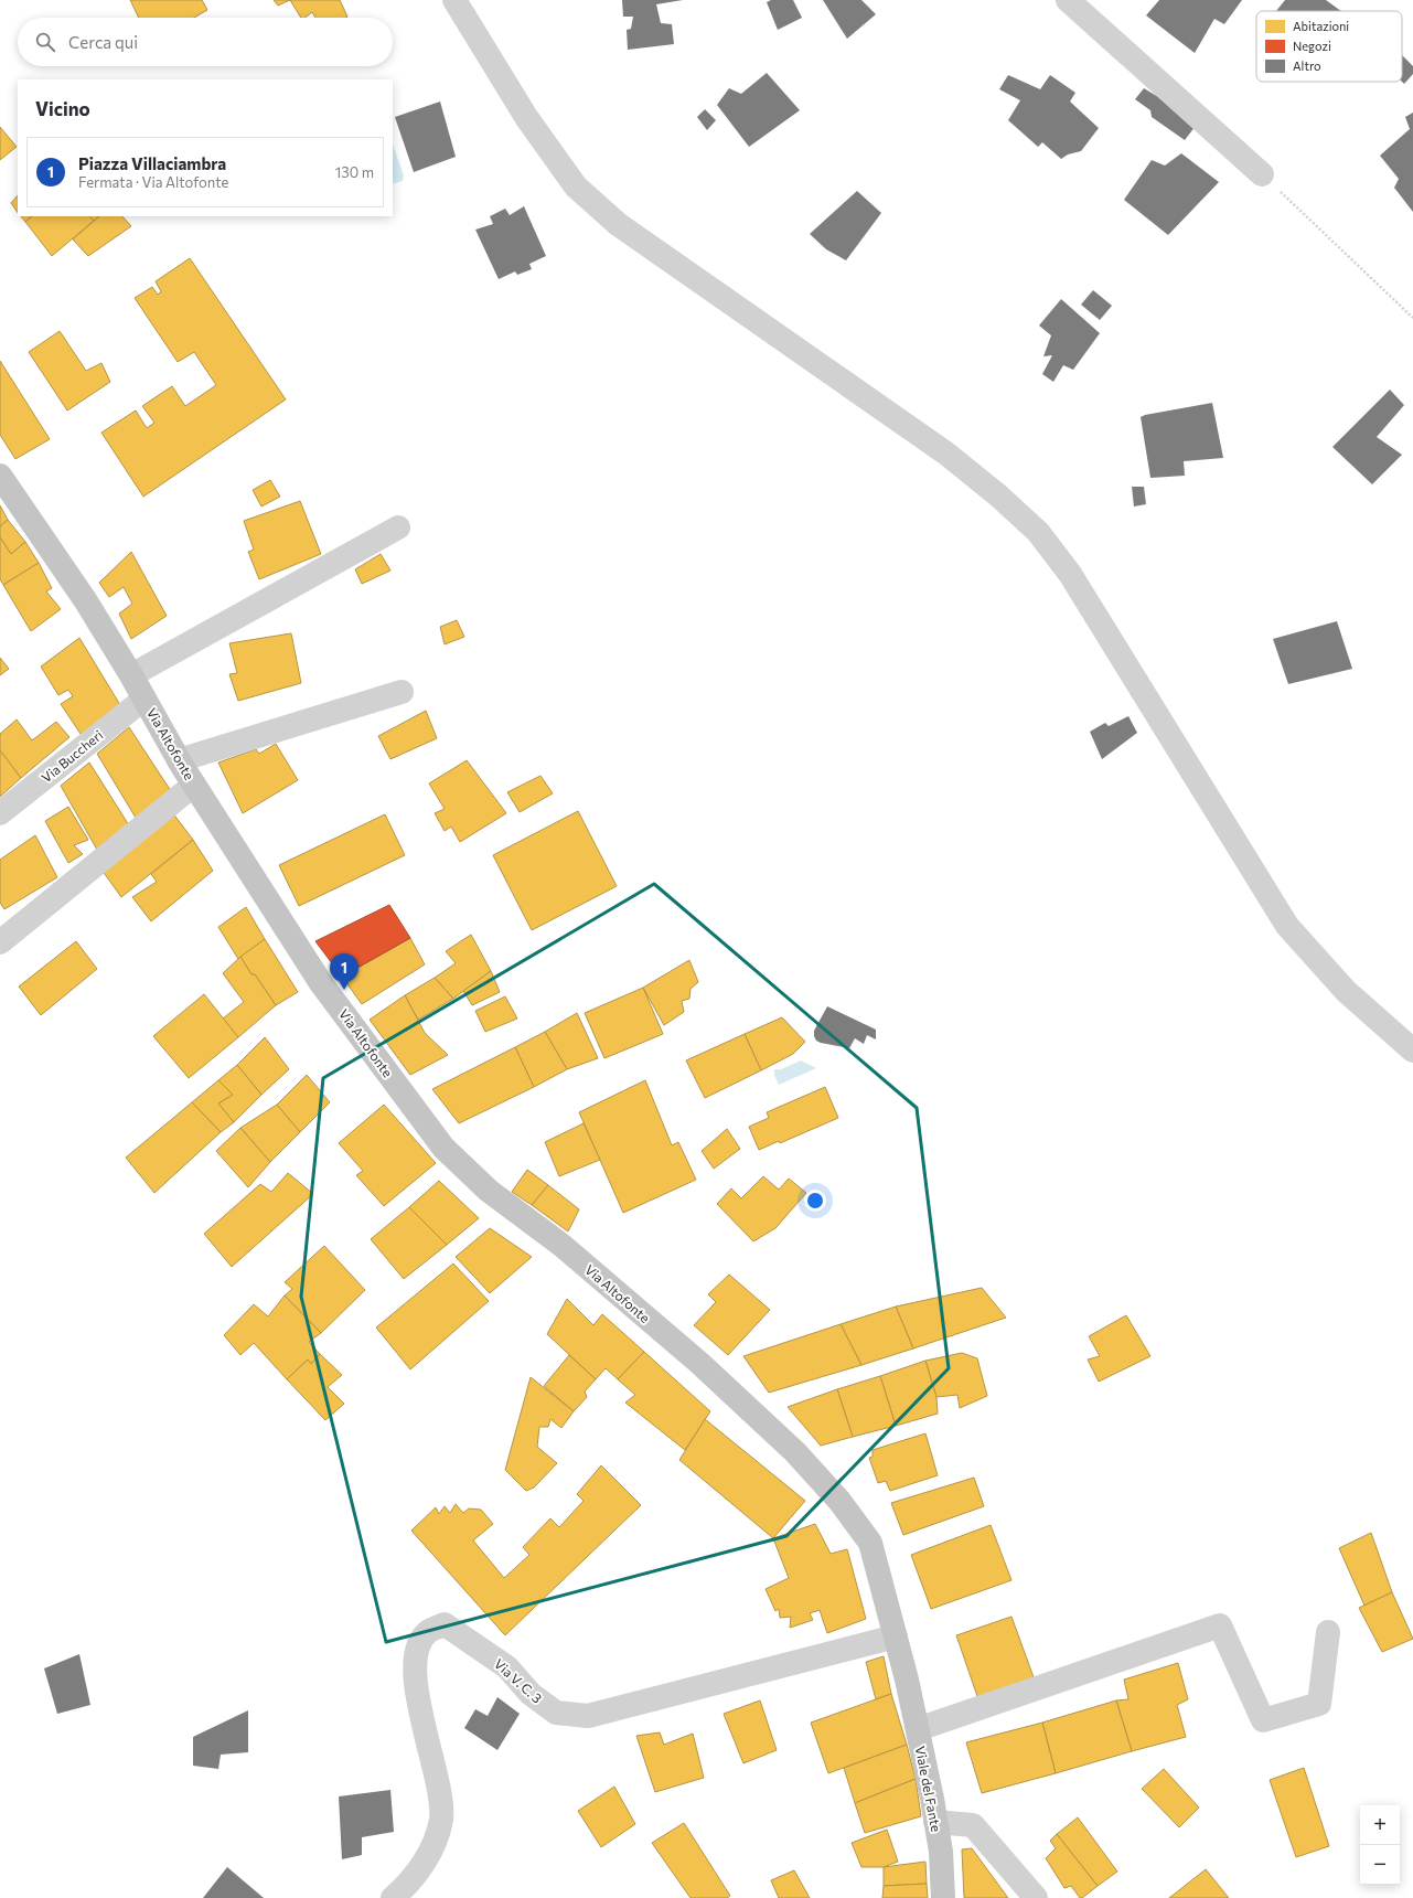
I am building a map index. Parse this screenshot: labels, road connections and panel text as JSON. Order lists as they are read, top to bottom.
{
  "streets": {
    "main road": ["Via Altofonte", "Viale del Fante"],
    "street": ["Via Buccheri", "Via V. C. 3"]
  },
  "crossings": [
    ["Via Altofonte", "Via Buccheri"],
    ["Via Altofonte", "Via V. C. 3"],
    ["Via Altofonte", "Viale del Fante"],
    ["Via V. C. 3", "Viale del Fante"]
  ],
  "legend": ["Abitazioni", "Negozi", "Altro"],
  "page": {
    "search": "Cerca qui",
    "heading": "Vicino",
    "list": [
      {
        "mark": "1",
        "name": "Piazza Villaciambra",
        "note": "Fermata · Via Altofonte",
        "value": "130 m"
      }
    ],
    "pins": "1",
    "map_buttons": ["+", "−"]
  }
}
